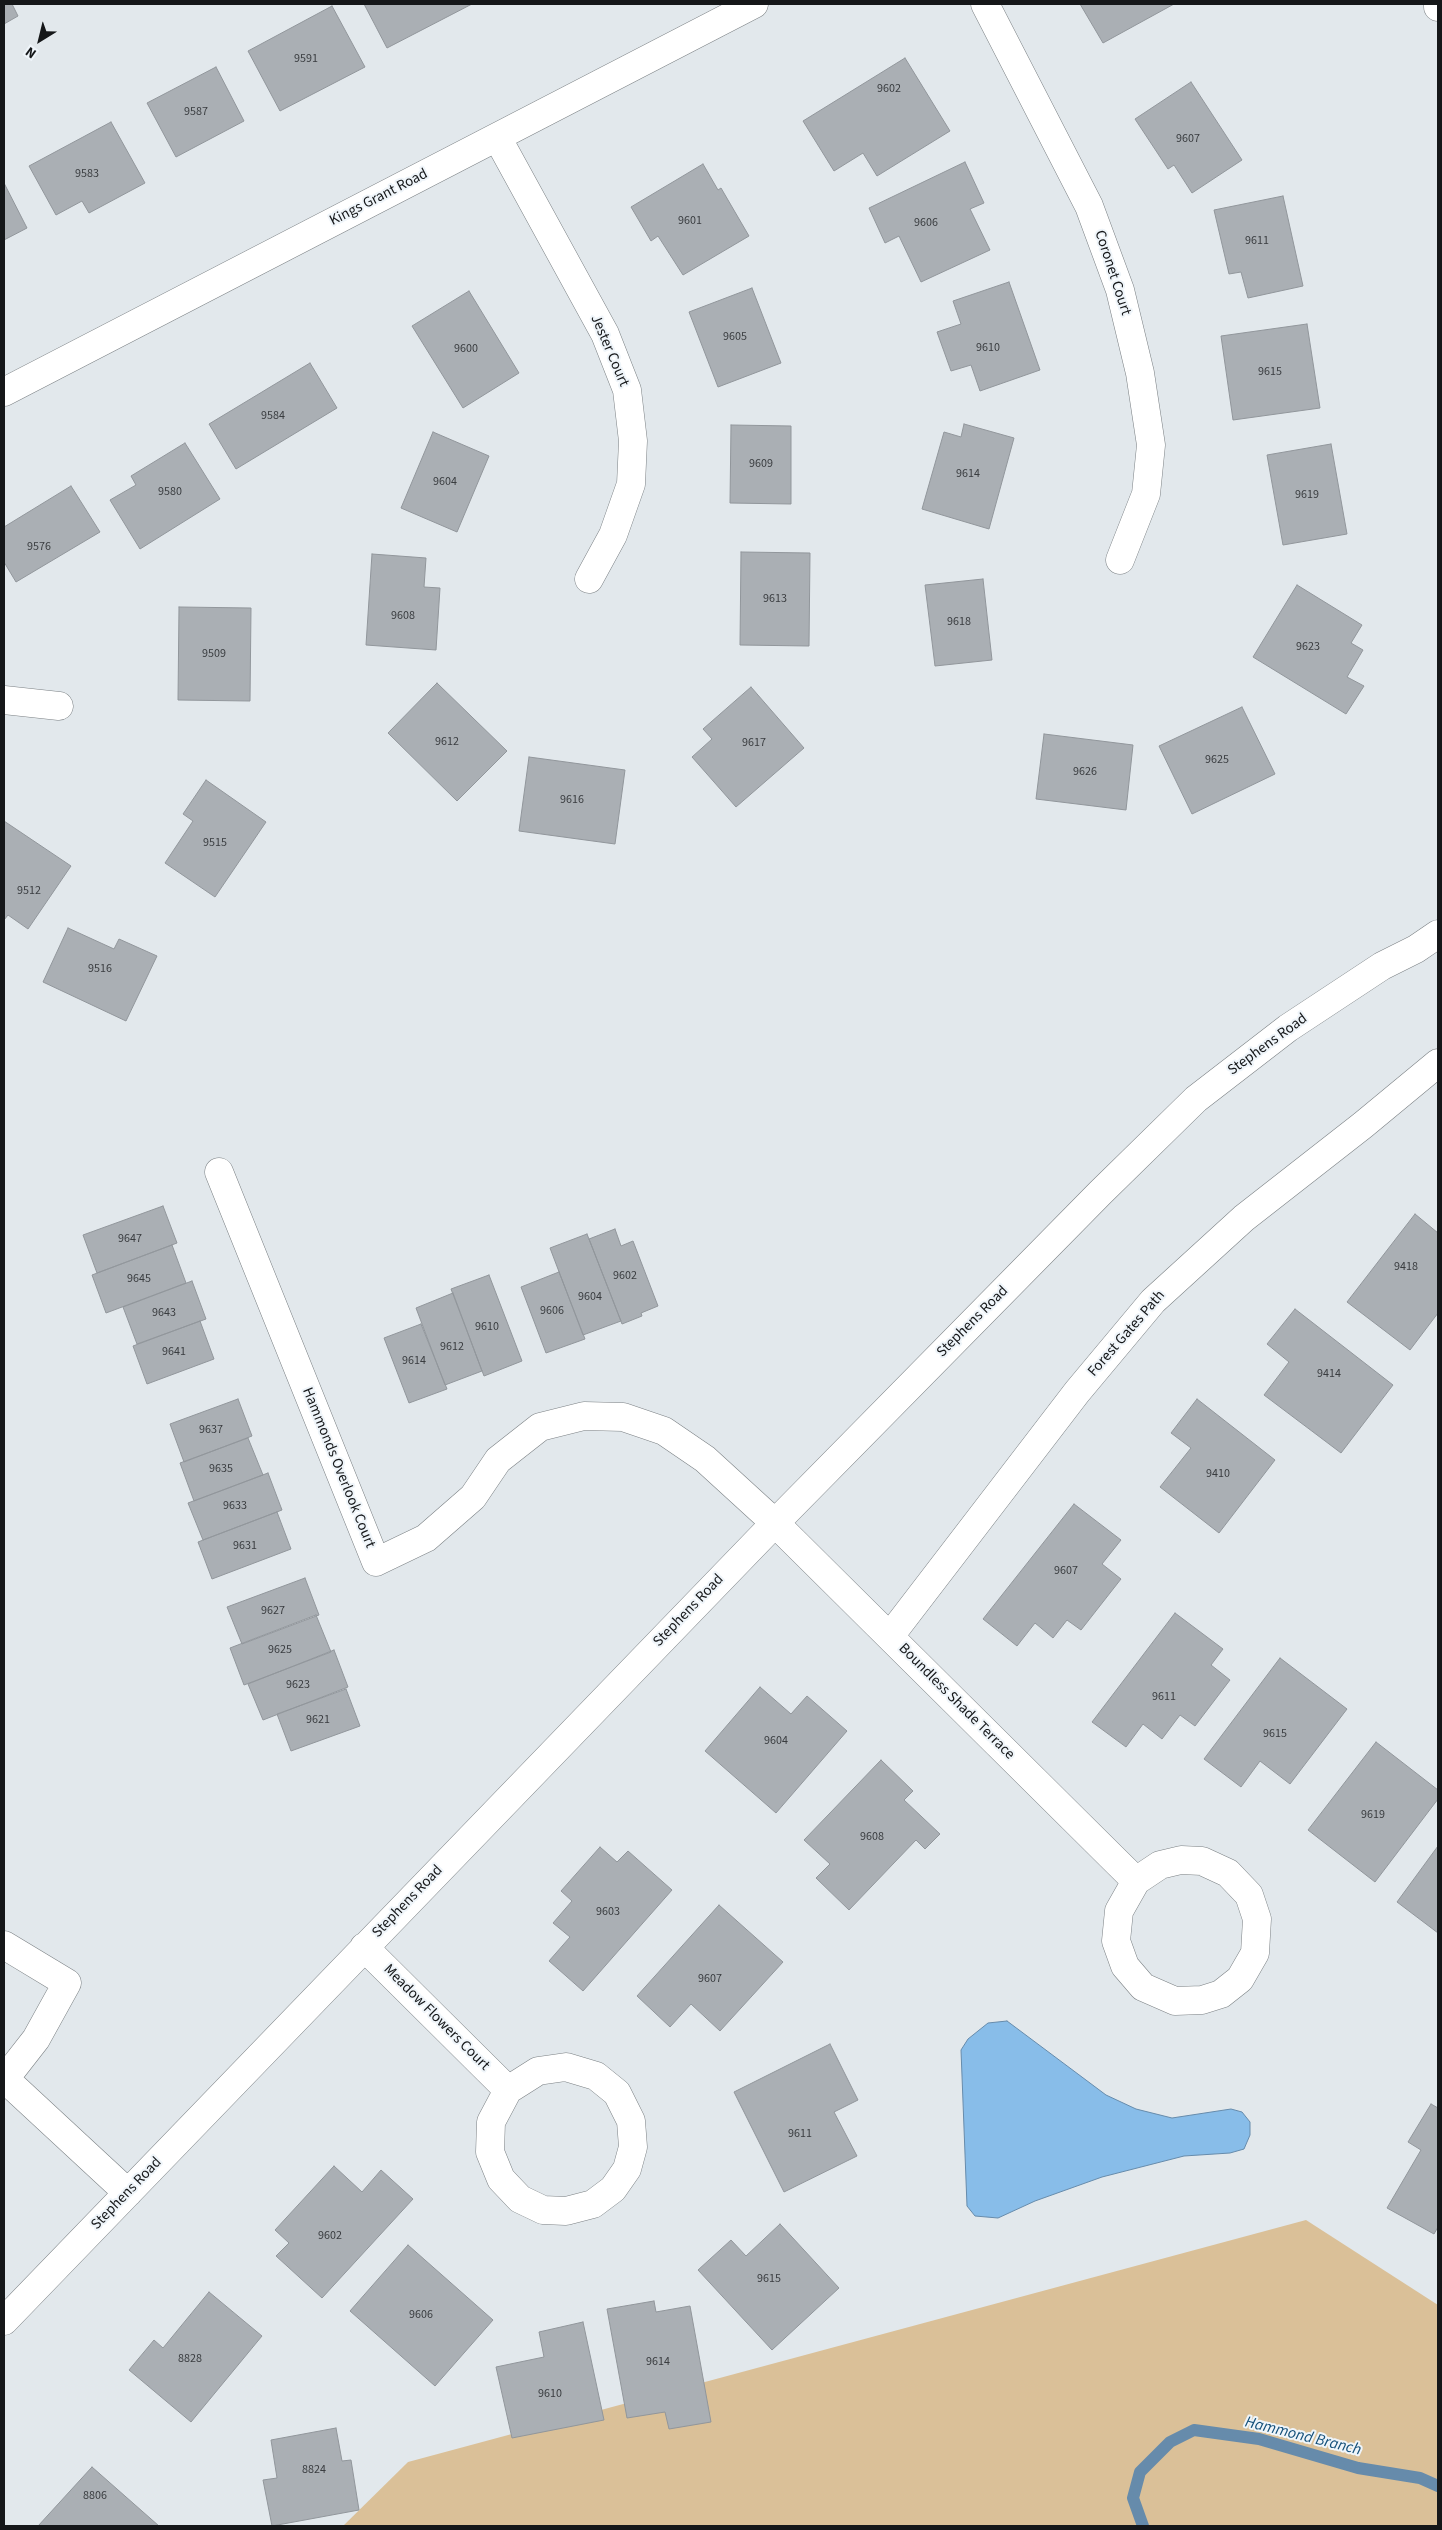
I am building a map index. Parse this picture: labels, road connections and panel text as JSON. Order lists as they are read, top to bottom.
{
  "streets": {
    "street": [
      "Kings Grant Road",
      "Coronet Court",
      "Jester Court",
      "Stephens Road",
      "Forest Gates Path",
      "Hammonds Overlook Court",
      "Boundless Shade Terrace",
      "Meadow Flowers Court"
    ]
  },
  "crossings": [
    ["Kings Grant Road", "Jester Court"],
    ["Stephens Road", "Hammonds Overlook Court"],
    ["Stephens Road", "Boundless Shade Terrace"],
    ["Stephens Road", "Meadow Flowers Court"],
    ["Forest Gates Path", "Boundless Shade Terrace"],
    ["Hammonds Overlook Court", "Boundless Shade Terrace"]
  ],
  "water": ["Hammond Branch"],
  "house_numbers": [
    "9591",
    "9602",
    "9587",
    "9607",
    "9583",
    "9601",
    "9606",
    "9611",
    "9605",
    "9610",
    "9600",
    "9615",
    "9584",
    "9609",
    "9614",
    "9604",
    "9580",
    "9619",
    "9576",
    "9613",
    "9608",
    "9618",
    "9623",
    "9509",
    "9612",
    "9617",
    "9625",
    "9626",
    "9616",
    "9515",
    "9512",
    "9516",
    "9647",
    "9418",
    "9602",
    "9645",
    "9604",
    "9606",
    "9643",
    "9610",
    "9612",
    "9641",
    "9614",
    "9414",
    "9637",
    "9635",
    "9410",
    "9633",
    "9631",
    "9607",
    "9627",
    "9625",
    "9623",
    "9611",
    "9621",
    "9615",
    "9604",
    "9619",
    "9608",
    "9603",
    "9607",
    "9611",
    "9602",
    "9615",
    "9606",
    "8828",
    "9614",
    "9610",
    "8824",
    "8806"
  ],
  "north": "bottom left"
}
